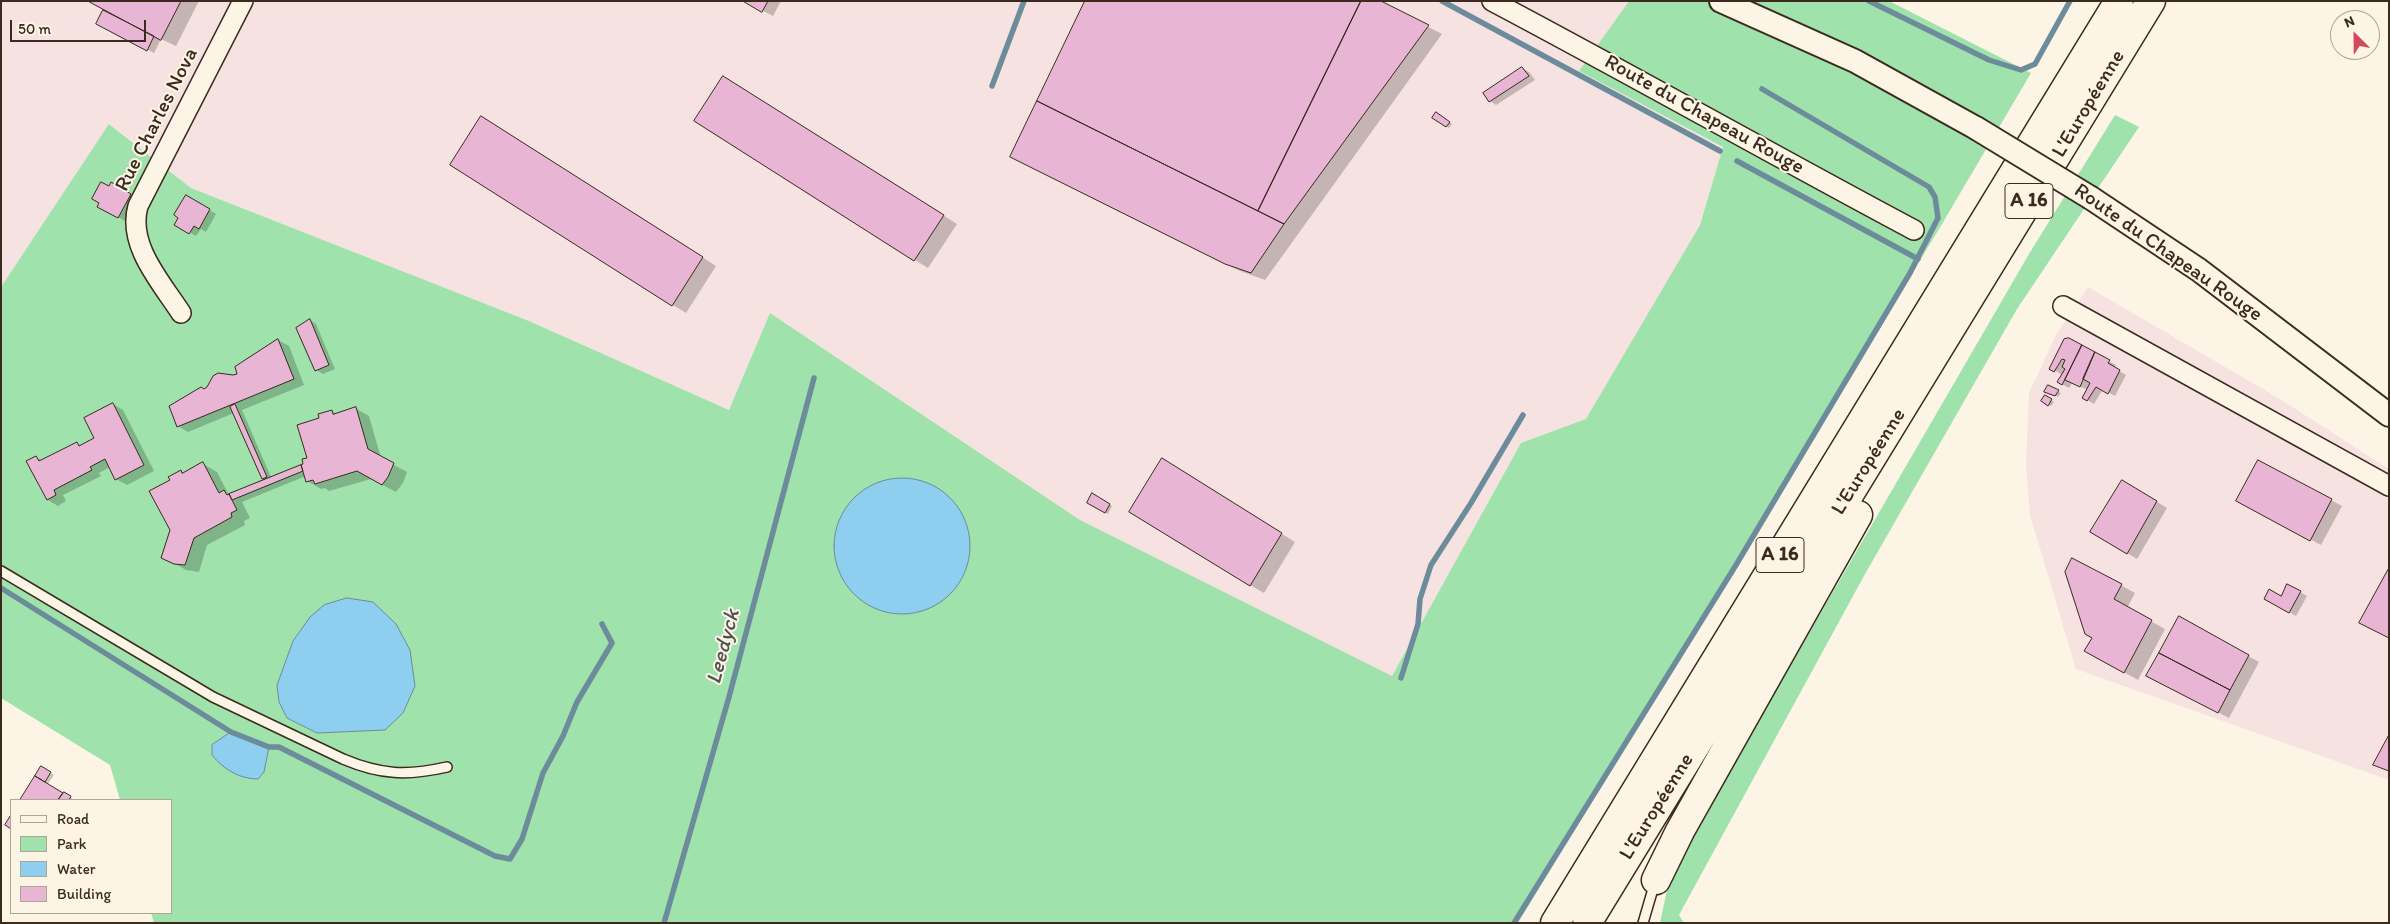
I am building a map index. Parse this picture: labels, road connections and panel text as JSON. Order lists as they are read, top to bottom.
{
  "streets": {
    "highway": ["L'Européenne", "A 16"],
    "street": ["Route du Chapeau Rouge", "Rue Charles Nova"]
  },
  "water": ["Leedyck"],
  "legend": [
    "Road",
    "Park",
    "Water",
    "Building"
  ],
  "scale_bar": "50 m",
  "north": "top left"
}
